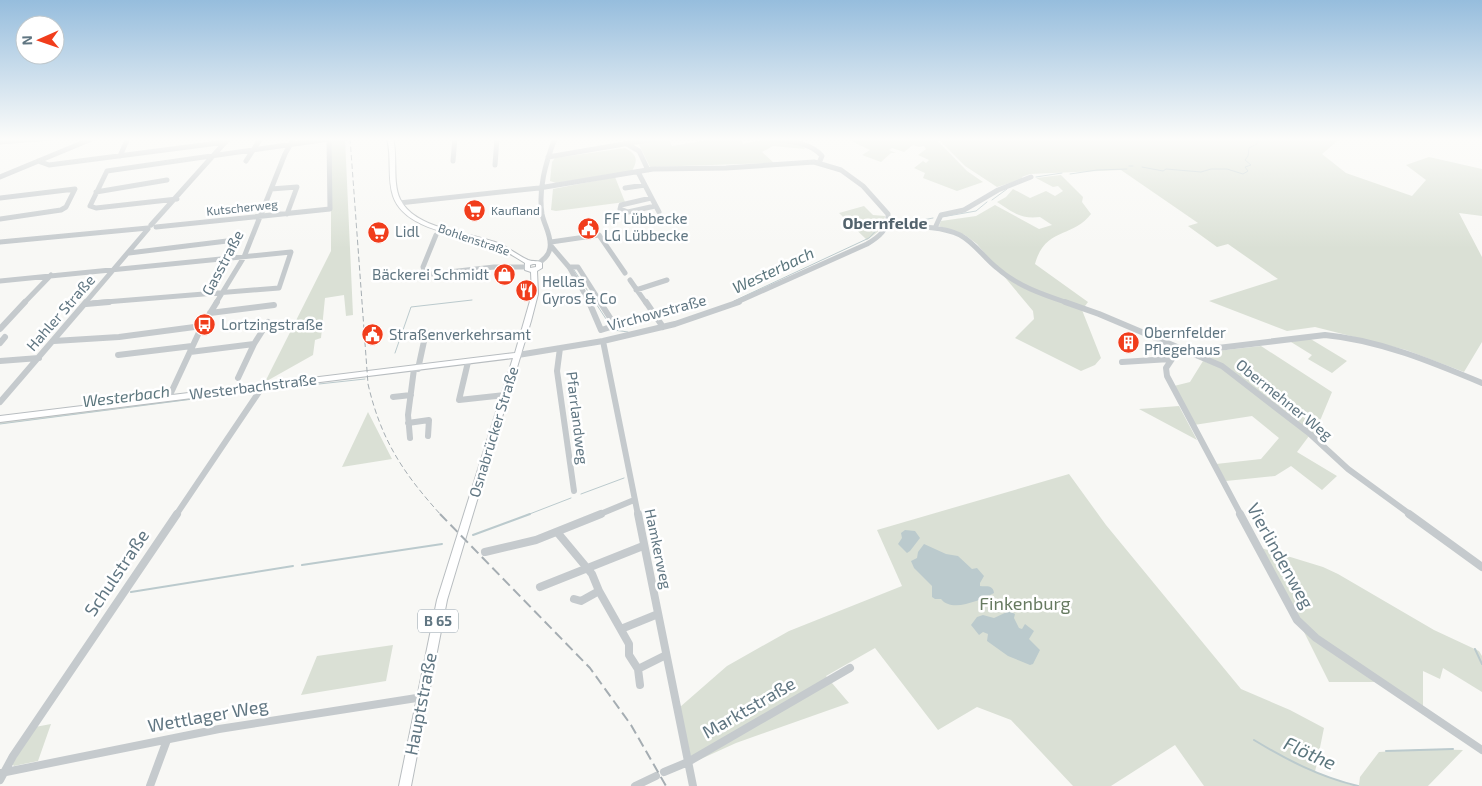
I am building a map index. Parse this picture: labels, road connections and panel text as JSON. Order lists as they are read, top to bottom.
{
  "streets": {
    "main road": [
      "Bohlenstraße",
      "Westerbachstraße",
      "Osnabrücker Straße",
      "B 65",
      "Hauptstraße"
    ],
    "street": [
      "Kutscherweg",
      "Gasstraße",
      "Hahler Straße",
      "Virchowstraße",
      "Obermehner Weg",
      "Pfarrlandweg",
      "Hamkerweg",
      "Vierlindenweg",
      "Schulstraße",
      "Marktstraße",
      "Wettlager Weg"
    ]
  },
  "crossings": [
    ["Kutscherweg", "Gasstraße"],
    ["Kutscherweg", "Hahler Straße"],
    ["Bohlenstraße", "Osnabrücker Straße"],
    ["Gasstraße", "Westerbachstraße"],
    ["Virchowstraße", "Westerbachstraße"],
    ["Virchowstraße", "Obermehner Weg"],
    ["Virchowstraße", "Pfarrlandweg"],
    ["Virchowstraße", "Osnabrücker Straße"],
    ["Virchowstraße", "Hamkerweg"],
    ["Westerbachstraße", "Osnabrücker Straße"],
    ["Westerbachstraße", "Schulstraße"],
    ["Osnabrücker Straße", "Hauptstraße"],
    ["Hamkerweg", "Marktstraße"],
    ["Schulstraße", "Wettlager Weg"],
    ["Hauptstraße", "Wettlager Weg"]
  ],
  "districts": ["Obernfelde"],
  "water": ["Westerbach", "Flöthe"],
  "parks": ["Finkenburg"],
  "places": {
    "supermarket": ["Kaufland", "Lidl"],
    "public building": ["FF Lübbecke LG Lübbecke", "Straßenverkehrsamt"],
    "shop": ["Bäckerei Schmidt"],
    "restaurant": ["Hellas Gyros & Co"],
    "bus stop": ["Lortzingstraße"],
    "building": ["Obernfelder Pflegehaus"]
  },
  "north": "left"
}
